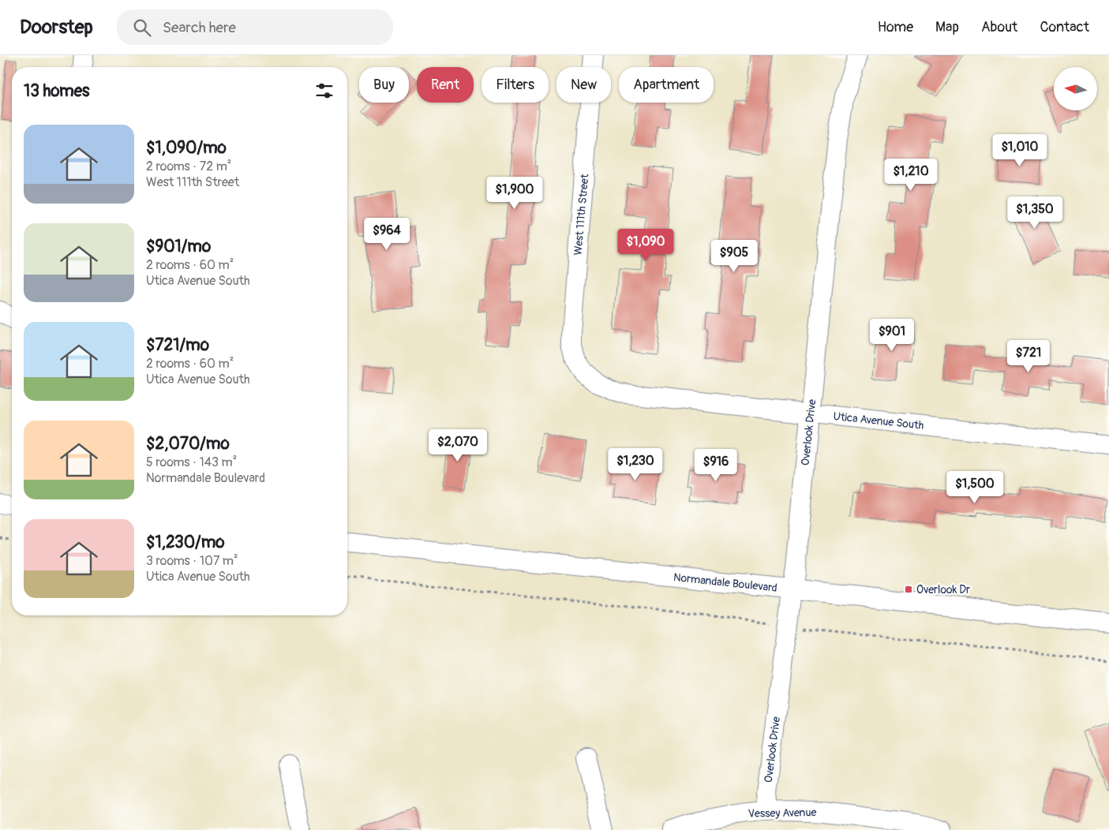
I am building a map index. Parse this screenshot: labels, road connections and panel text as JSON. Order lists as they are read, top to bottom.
{
  "streets": {
    "street": [
      "West 111th Street",
      "Utica Avenue South",
      "Overlook Drive",
      "Normandale Boulevard",
      "Vessey Avenue"
    ]
  },
  "crossings": [
    ["West 111th Street", "Utica Avenue South"],
    ["Utica Avenue South", "Overlook Drive"],
    ["Overlook Drive", "Normandale Boulevard"],
    ["Overlook Drive", "Vessey Avenue"]
  ],
  "places": {
    "transit": ["Overlook Dr"]
  },
  "north": "left",
  "page": {
    "header": "Doorstep",
    "search": "Search here",
    "nav": [
      "Home",
      "Map",
      "About",
      "Contact"
    ],
    "chip": [
      "Buy",
      "Rent",
      "Filters",
      "New",
      "Apartment"
    ],
    "heading": "13 homes",
    "list": [
      {
        "name": "$1,090/mo",
        "note": "2 rooms · 72 m² · West 111th Street"
      },
      {
        "name": "$901/mo",
        "note": "2 rooms · 60 m² · Utica Avenue South"
      },
      {
        "name": "$721/mo",
        "note": "2 rooms · 60 m² · Utica Avenue South"
      },
      {
        "name": "$2,070/mo",
        "note": "5 rooms · 143 m² · Normandale Boulevard"
      },
      {
        "name": "$1,230/mo",
        "note": "3 rooms · 107 m² · Utica Avenue South"
      }
    ],
    "price": [
      "$1,010",
      "$1,210",
      "$1,900",
      "$1,350",
      "$964",
      "$1,090",
      "$905",
      "$901",
      "$721",
      "$2,070",
      "$1,230",
      "$916",
      "$1,500"
    ]
  }
}
